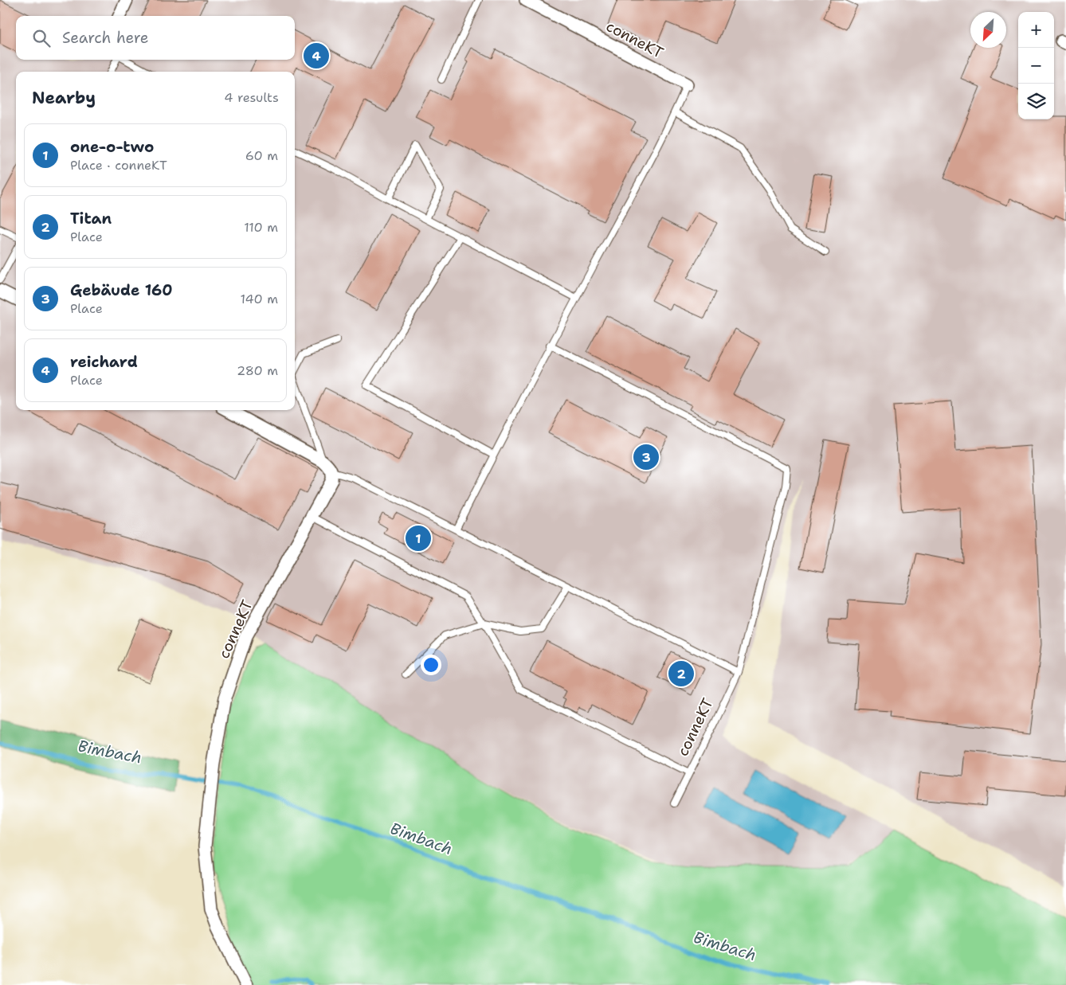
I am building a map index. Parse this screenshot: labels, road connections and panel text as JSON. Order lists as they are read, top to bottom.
{
  "streets": {
    "street": ["conneKT"]
  },
  "water": ["Bimbach"],
  "north": "bottom left",
  "page": {
    "map_buttons": ["+", "−"],
    "search": "Search here",
    "pins": [
      "4",
      "3",
      "1",
      "2"
    ],
    "heading": ["Nearby", "4 results"],
    "list": [
      {
        "mark": "1",
        "name": "one-o-two",
        "note": "Place · conneKT",
        "value": "60 m"
      },
      {
        "mark": "2",
        "name": "Titan",
        "note": "Place",
        "value": "110 m"
      },
      {
        "mark": "3",
        "name": "Gebäude 160",
        "note": "Place",
        "value": "140 m"
      },
      {
        "mark": "4",
        "name": "reichard",
        "note": "Place",
        "value": "280 m"
      }
    ]
  }
}
